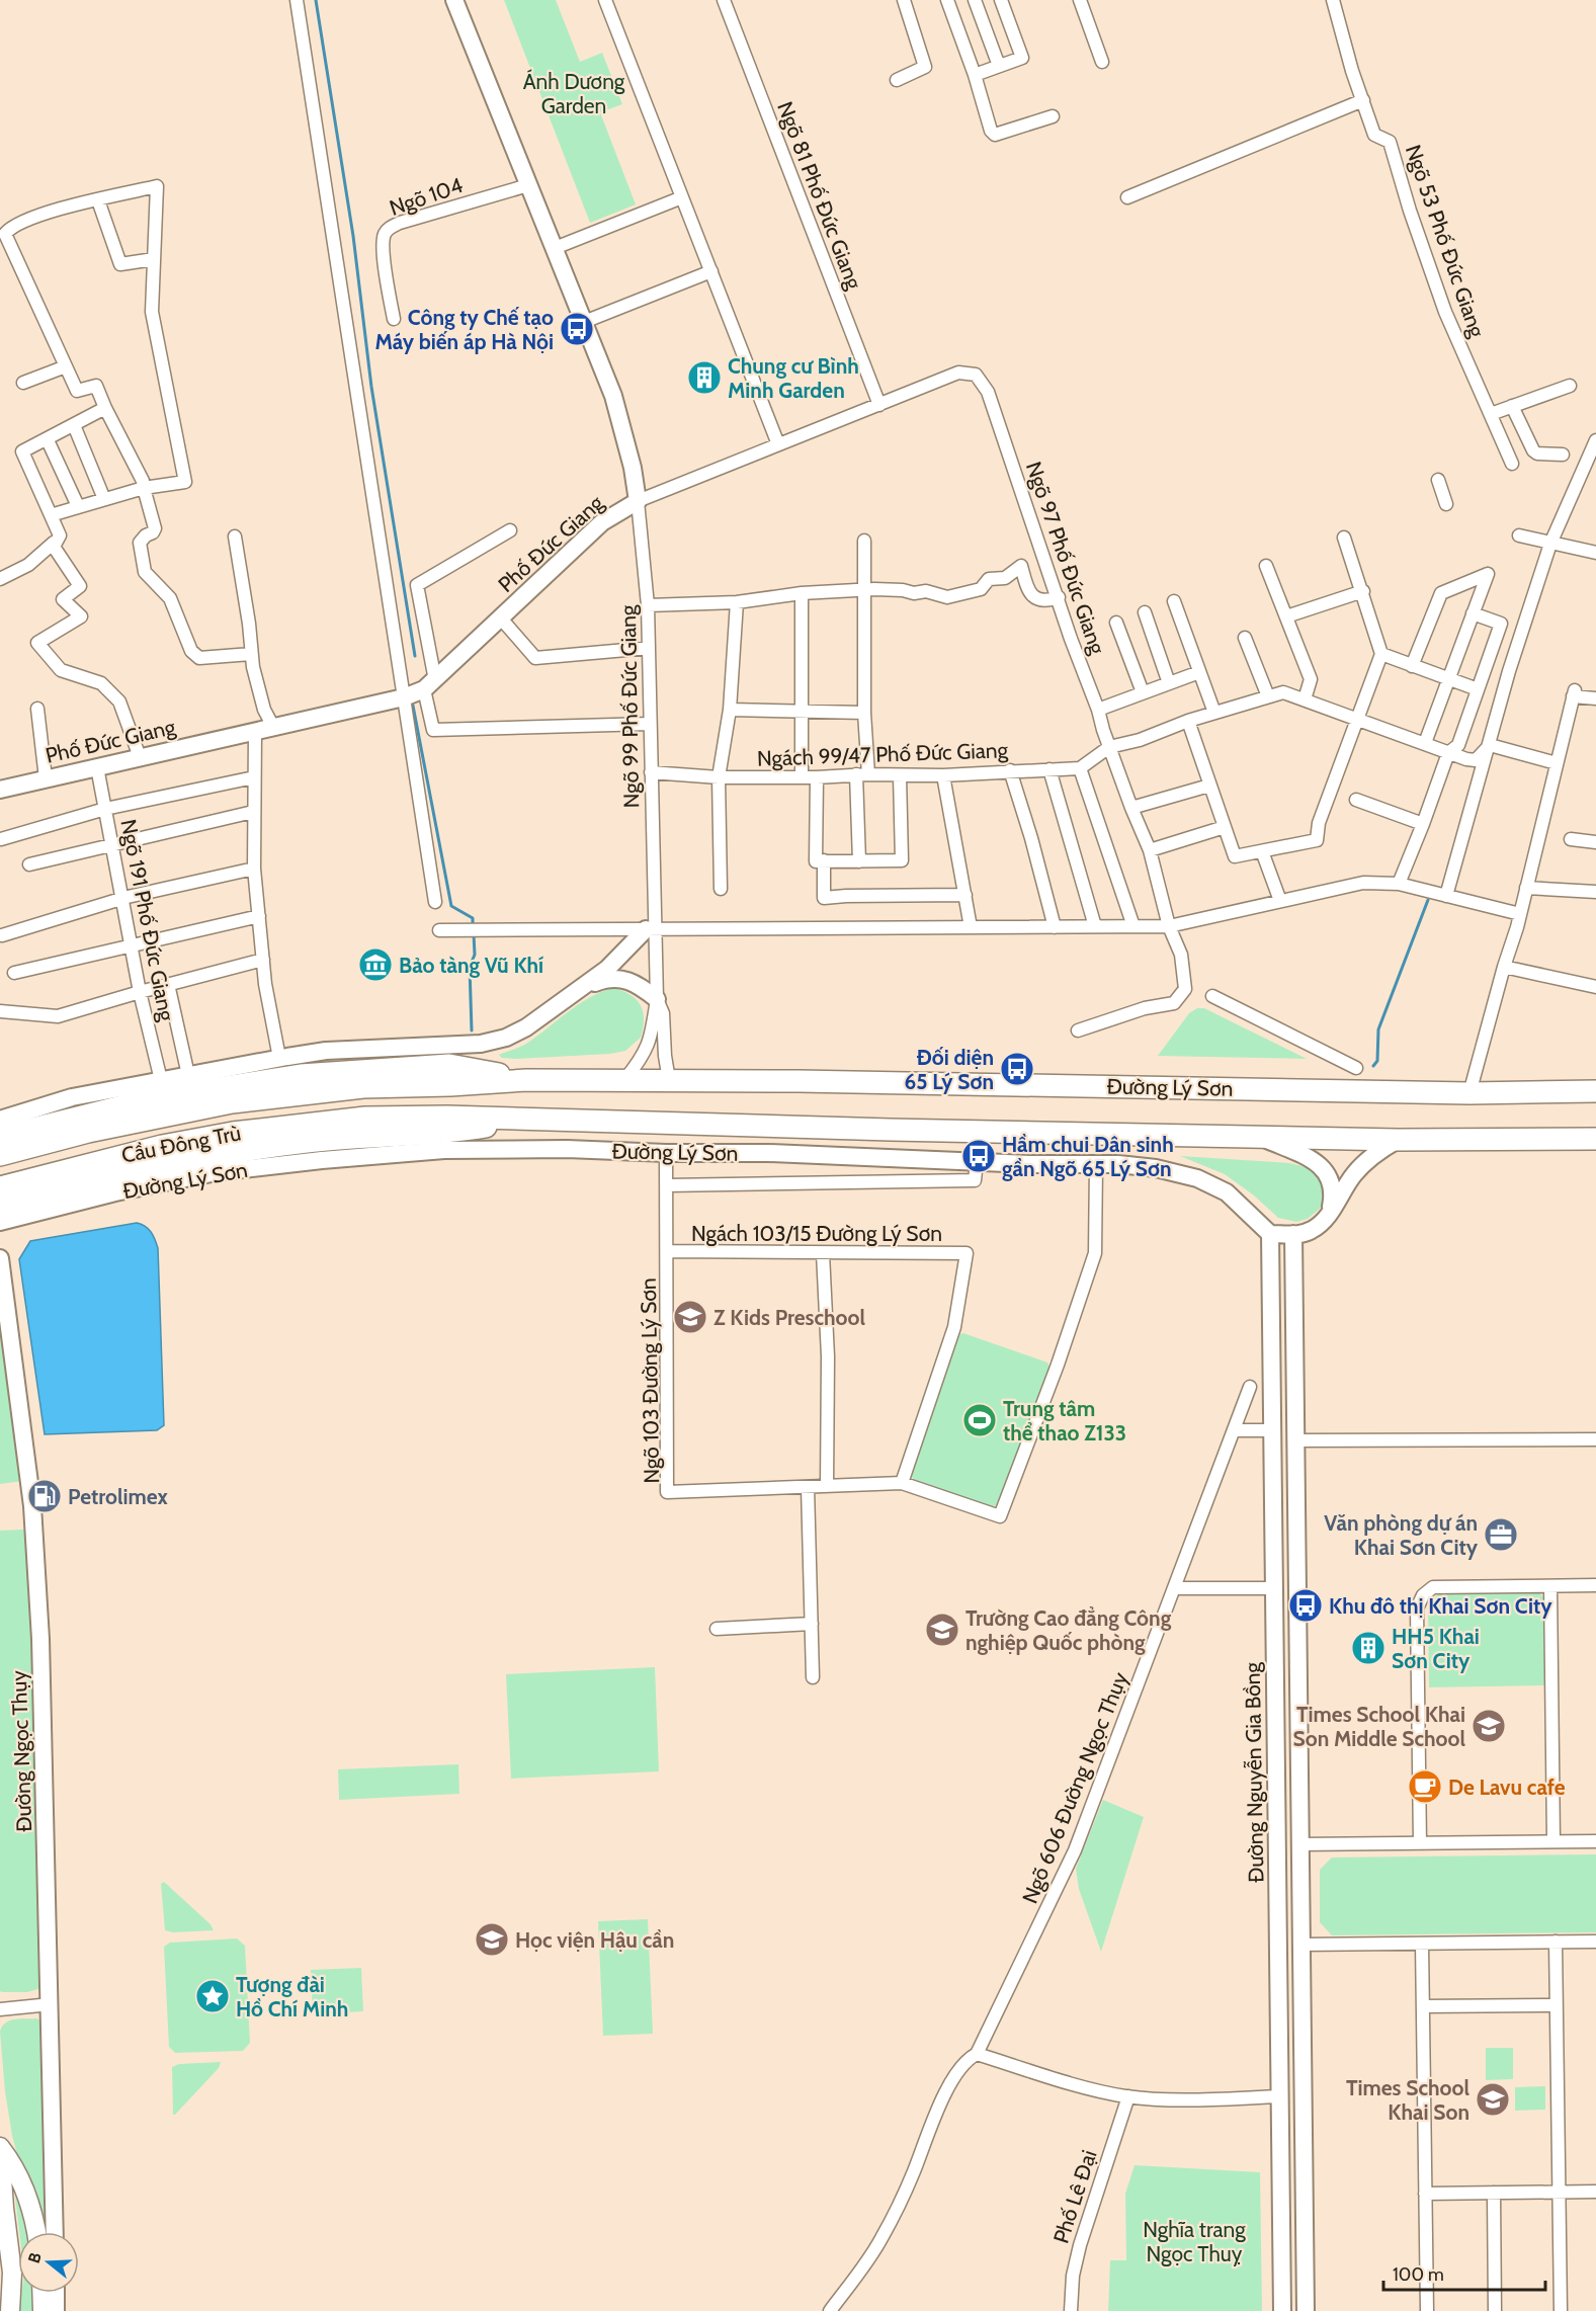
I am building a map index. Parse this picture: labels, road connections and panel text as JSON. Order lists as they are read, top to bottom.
{
  "streets": {
    "highway": ["Đường Lý Sơn", "Cầu Đông Trù"],
    "street": [
      "Ngõ 81 Phố Đức Giang",
      "Ngõ 104",
      "Ngõ 53 Phố Đức Giang",
      "Phố Đức Giang",
      "Ngõ 97 Phố Đức Giang",
      "Ngõ 99 Phố Đức Giang",
      "Ngách 99/47 Phố Đức Giang",
      "Ngõ 191 Phố Đức Giang",
      "Ngách 103/15 Đường Lý Sơn",
      "Ngõ 103 Đường Lý Sơn",
      "Đường Ngọc Thụy",
      "Đường Nguyễn Gia Bồng",
      "Ngõ 606 Đường Ngọc Thụy",
      "Phố Lê Đại"
    ]
  },
  "crossings": [
    ["Ngõ 81 Phố Đức Giang", "Ngõ 97 Phố Đức Giang"],
    ["Ngõ 104", "Phố Đức Giang"],
    ["Phố Đức Giang", "Ngõ 97 Phố Đức Giang"],
    ["Phố Đức Giang", "Ngõ 99 Phố Đức Giang"],
    ["Phố Đức Giang", "Ngõ 191 Phố Đức Giang"],
    ["Ngõ 97 Phố Đức Giang", "Ngõ 99 Phố Đức Giang"],
    ["Ngõ 99 Phố Đức Giang", "Ngách 99/47 Phố Đức Giang"],
    ["Đường Lý Sơn", "Cầu Đông Trù"],
    ["Đường Lý Sơn", "Ngõ 103 Đường Lý Sơn"],
    ["Đường Lý Sơn", "Đường Nguyễn Gia Bồng"],
    ["Ngách 103/15 Đường Lý Sơn", "Ngõ 103 Đường Lý Sơn"]
  ],
  "parks": ["Ánh Dương Garden", "Nghĩa trang Ngọc Thuỵ"],
  "places": {
    "bus stop": [
      "Công ty Chế tạo Máy biến áp Hà Nội",
      "Đối diện 65 Lý Sơn",
      "Hầm chui Dân sinh gần Ngõ 65 Lý Sơn",
      "Khu đô thị Khai Sơn City"
    ],
    "building": ["Chung cư Bình Minh Garden", "HH5 Khai Sơn City"],
    "museum": ["Bảo tàng Vũ Khí"],
    "school or university": [
      "Z Kids Preschool",
      "Trường Cao đẳng Công nghiệp Quốc phòng",
      "Times School Khai Son Middle School",
      "Học viện Hậu cần",
      "Times School Khai Son"
    ],
    "sports": ["Trung tâm thể thao Z133"],
    "fuel station": ["Petrolimex"],
    "office": ["Văn phòng dự án Khai Sơn City"],
    "cafe": ["De Lavu cafe"],
    "place": ["Tượng đài Hồ Chí Minh"]
  },
  "scale_bar": "100 m",
  "north": "left"
}
